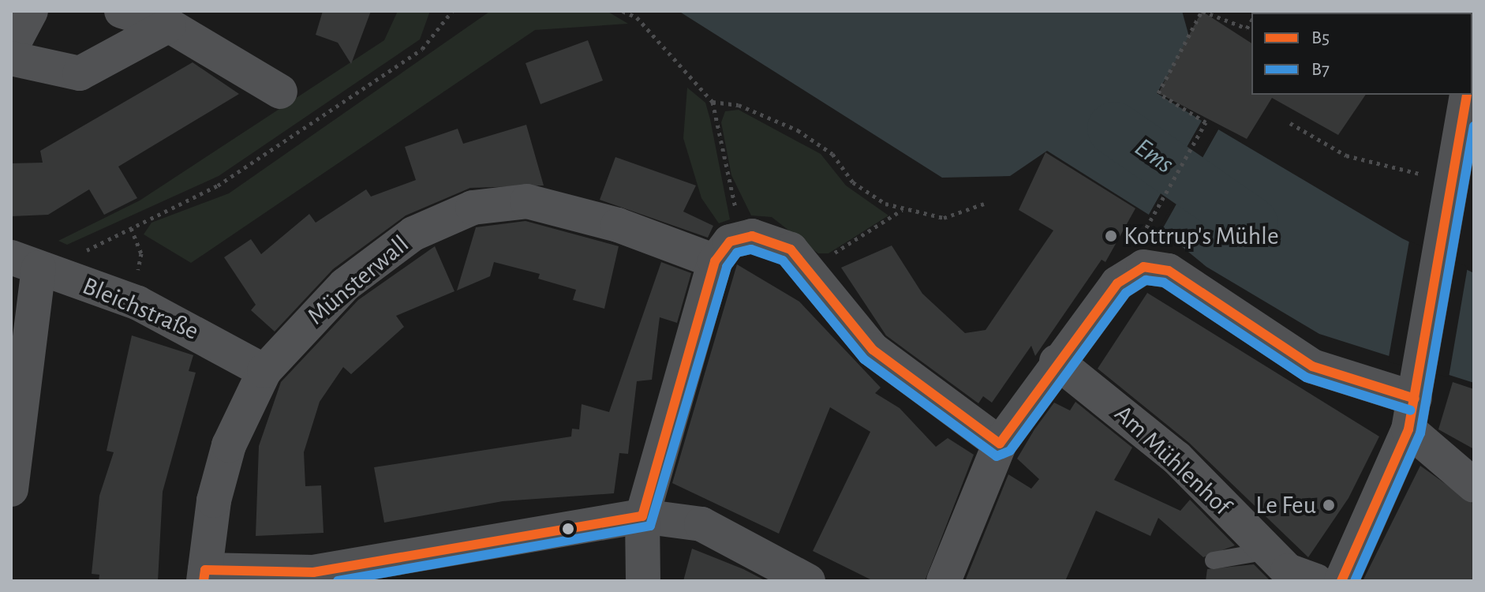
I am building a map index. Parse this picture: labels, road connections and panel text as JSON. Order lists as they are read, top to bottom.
{
  "streets": {
    "street": ["Münsterwall", "Bleichstraße", "Am Mühlenhof"]
  },
  "crossings": [
    ["Münsterwall", "Bleichstraße"]
  ],
  "water": ["Ems"],
  "places": ["Kottrup's Mühle", "Le Feu"],
  "lines": ["transit line B5", "transit line B7"],
  "legend": ["B5", "B7"]
}
